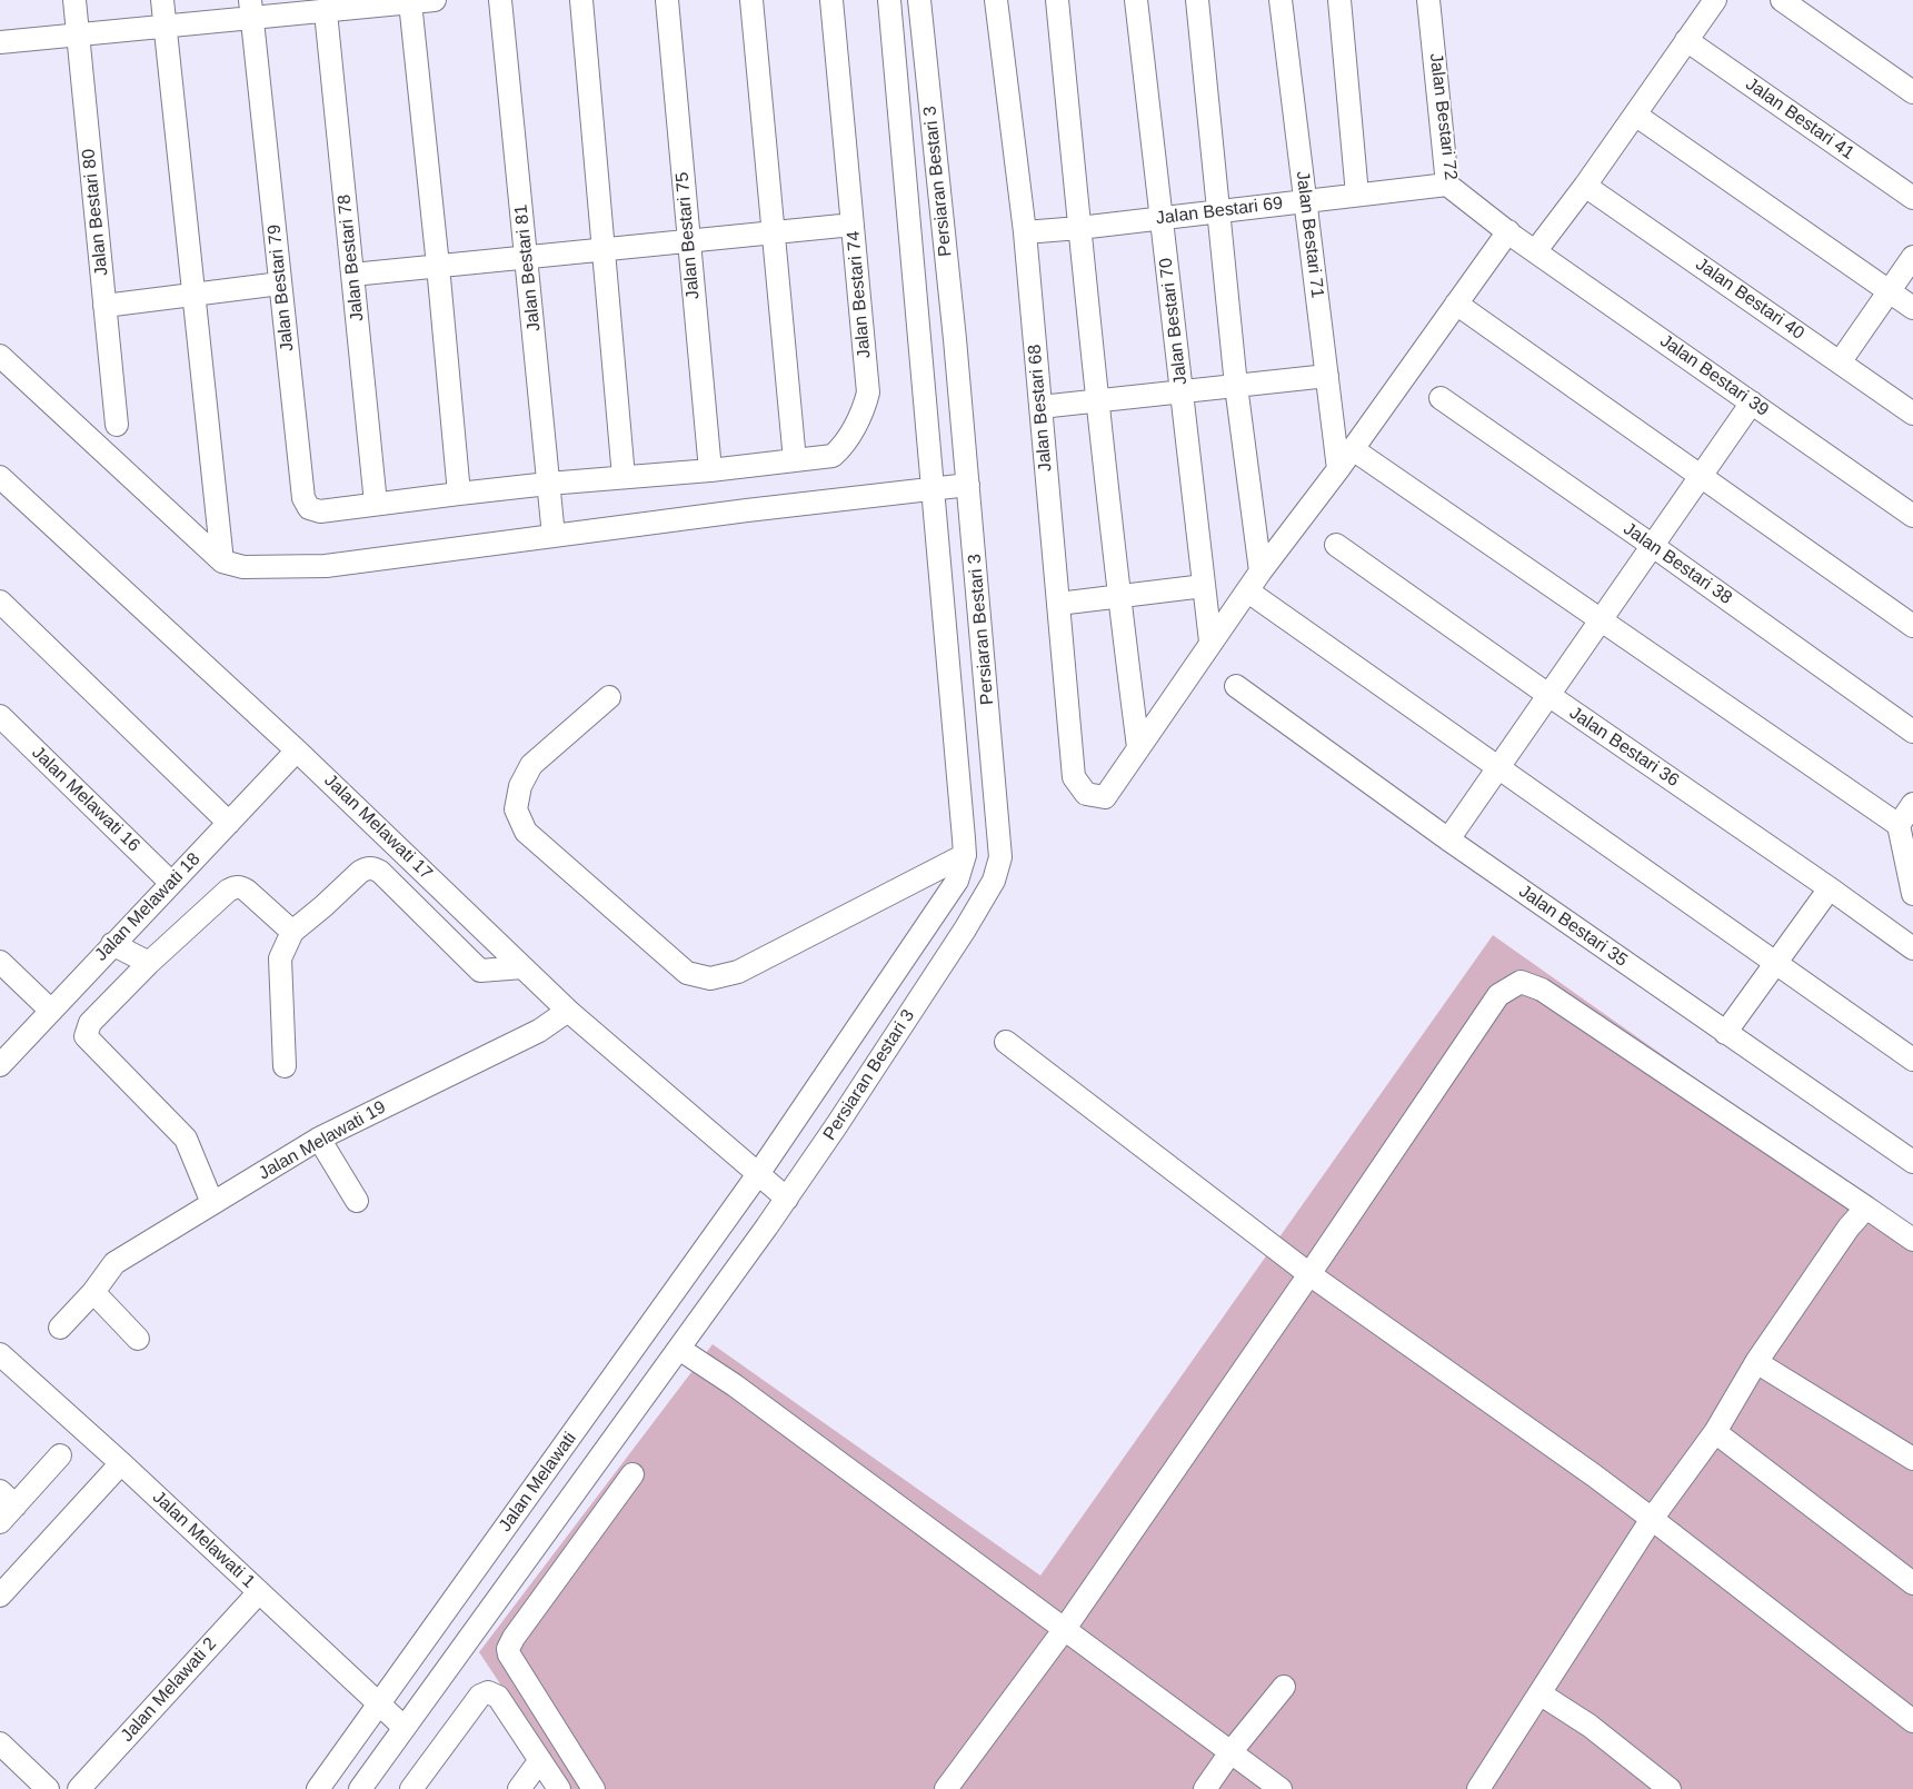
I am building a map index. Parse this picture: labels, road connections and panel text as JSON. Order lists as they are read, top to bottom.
{
  "streets": {
    "street": [
      "Jalan Bestari 72",
      "Jalan Bestari 41",
      "Persiaran Bestari 3",
      "Jalan Bestari 69",
      "Jalan Bestari 80",
      "Jalan Bestari 71",
      "Jalan Bestari 75",
      "Jalan Bestari 78",
      "Jalan Bestari 81",
      "Jalan Bestari 79",
      "Jalan Bestari 74",
      "Jalan Bestari 40",
      "Jalan Bestari 70",
      "Jalan Bestari 39",
      "Jalan Bestari 68",
      "Jalan Bestari 38",
      "Jalan Bestari 36",
      "Jalan Melawati 16",
      "Jalan Melawati 17",
      "Jalan Melawati 18",
      "Jalan Bestari 35",
      "Jalan Melawati 19",
      "Jalan Melawati",
      "Jalan Melawati 1",
      "Jalan Melawati 2"
    ]
  },
  "crossings": [
    ["Jalan Bestari 72", "Jalan Bestari 69"],
    ["Jalan Bestari 72", "Jalan Bestari 39"],
    ["Persiaran Bestari 3", "Jalan Melawati 17"],
    ["Persiaran Bestari 3", "Jalan Melawati"],
    ["Jalan Bestari 69", "Jalan Bestari 71"],
    ["Jalan Bestari 69", "Jalan Bestari 70"],
    ["Jalan Bestari 69", "Jalan Bestari 68"],
    ["Jalan Bestari 75", "Jalan Bestari 74"],
    ["Jalan Bestari 78", "Jalan Bestari 79"],
    ["Jalan Bestari 81", "Jalan Bestari 79"],
    ["Jalan Bestari 81", "Jalan Bestari 74"],
    ["Jalan Bestari 79", "Jalan Bestari 74"],
    ["Jalan Melawati 16", "Jalan Melawati 18"],
    ["Jalan Melawati 17", "Jalan Melawati 18"],
    ["Jalan Melawati 17", "Jalan Melawati 19"],
    ["Jalan Melawati 17", "Jalan Melawati"],
    ["Jalan Melawati", "Jalan Melawati 1"],
    ["Jalan Melawati 1", "Jalan Melawati 2"]
  ]
}
